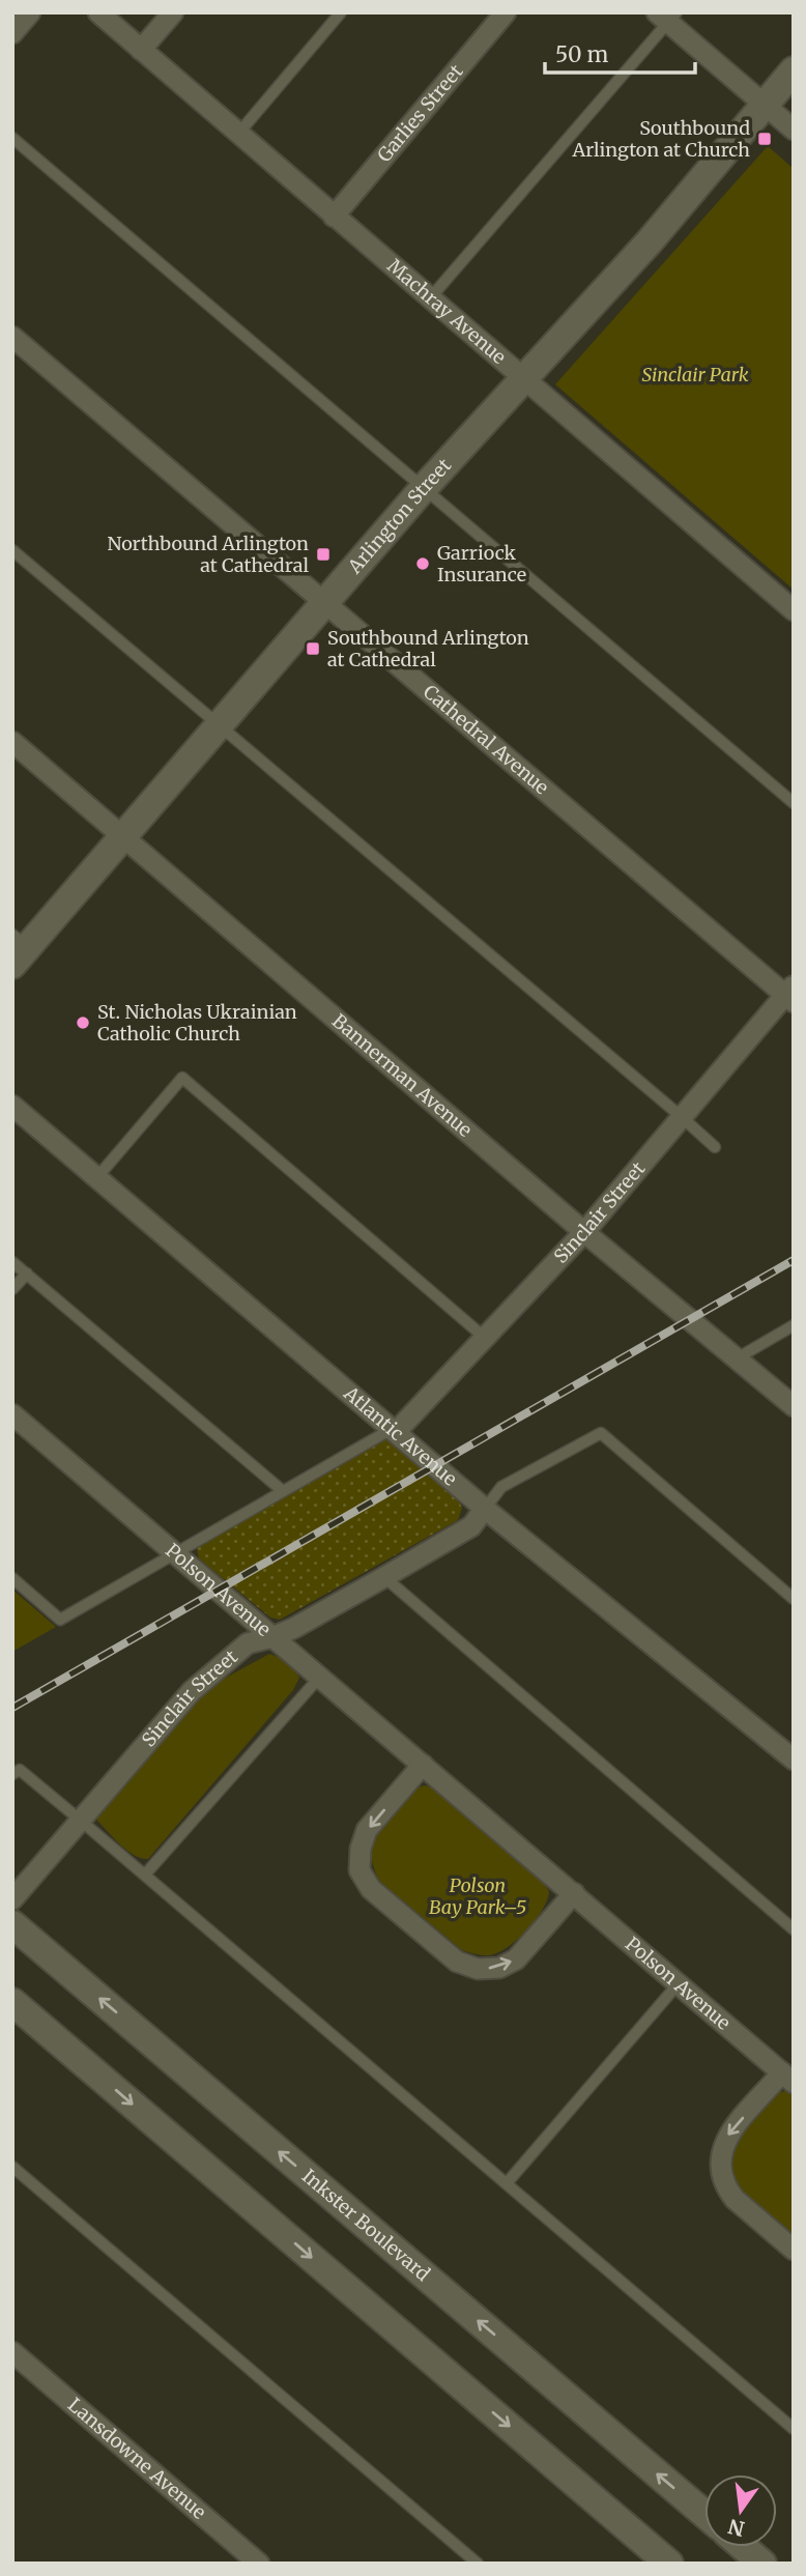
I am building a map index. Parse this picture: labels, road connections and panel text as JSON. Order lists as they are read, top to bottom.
{
  "streets": {
    "main road": ["Arlington Street", "Inkster Boulevard"],
    "street": [
      "Garlies Street",
      "Machray Avenue",
      "Cathedral Avenue",
      "Bannerman Avenue",
      "Sinclair Street",
      "Atlantic Avenue",
      "Polson Avenue",
      "Lansdowne Avenue"
    ]
  },
  "crossings": [
    ["Garlies Street", "Machray Avenue"],
    ["Machray Avenue", "Arlington Street"],
    ["Arlington Street", "Cathedral Avenue"],
    ["Arlington Street", "Bannerman Avenue"],
    ["Cathedral Avenue", "Sinclair Street"],
    ["Bannerman Avenue", "Sinclair Street"],
    ["Sinclair Street", "Atlantic Avenue"],
    ["Sinclair Street", "Polson Avenue"]
  ],
  "parks": ["Sinclair Park", "Polson Bay Park–5"],
  "places": {
    "transit": ["Southbound Arlington at Church", "Northbound Arlington at Cathedral", "Southbound Arlington at Cathedral"],
    "other": ["Garriock Insurance", "St. Nicholas Ukrainian Catholic Church"]
  },
  "scale_bar": "50 m",
  "north": "bottom"
}
